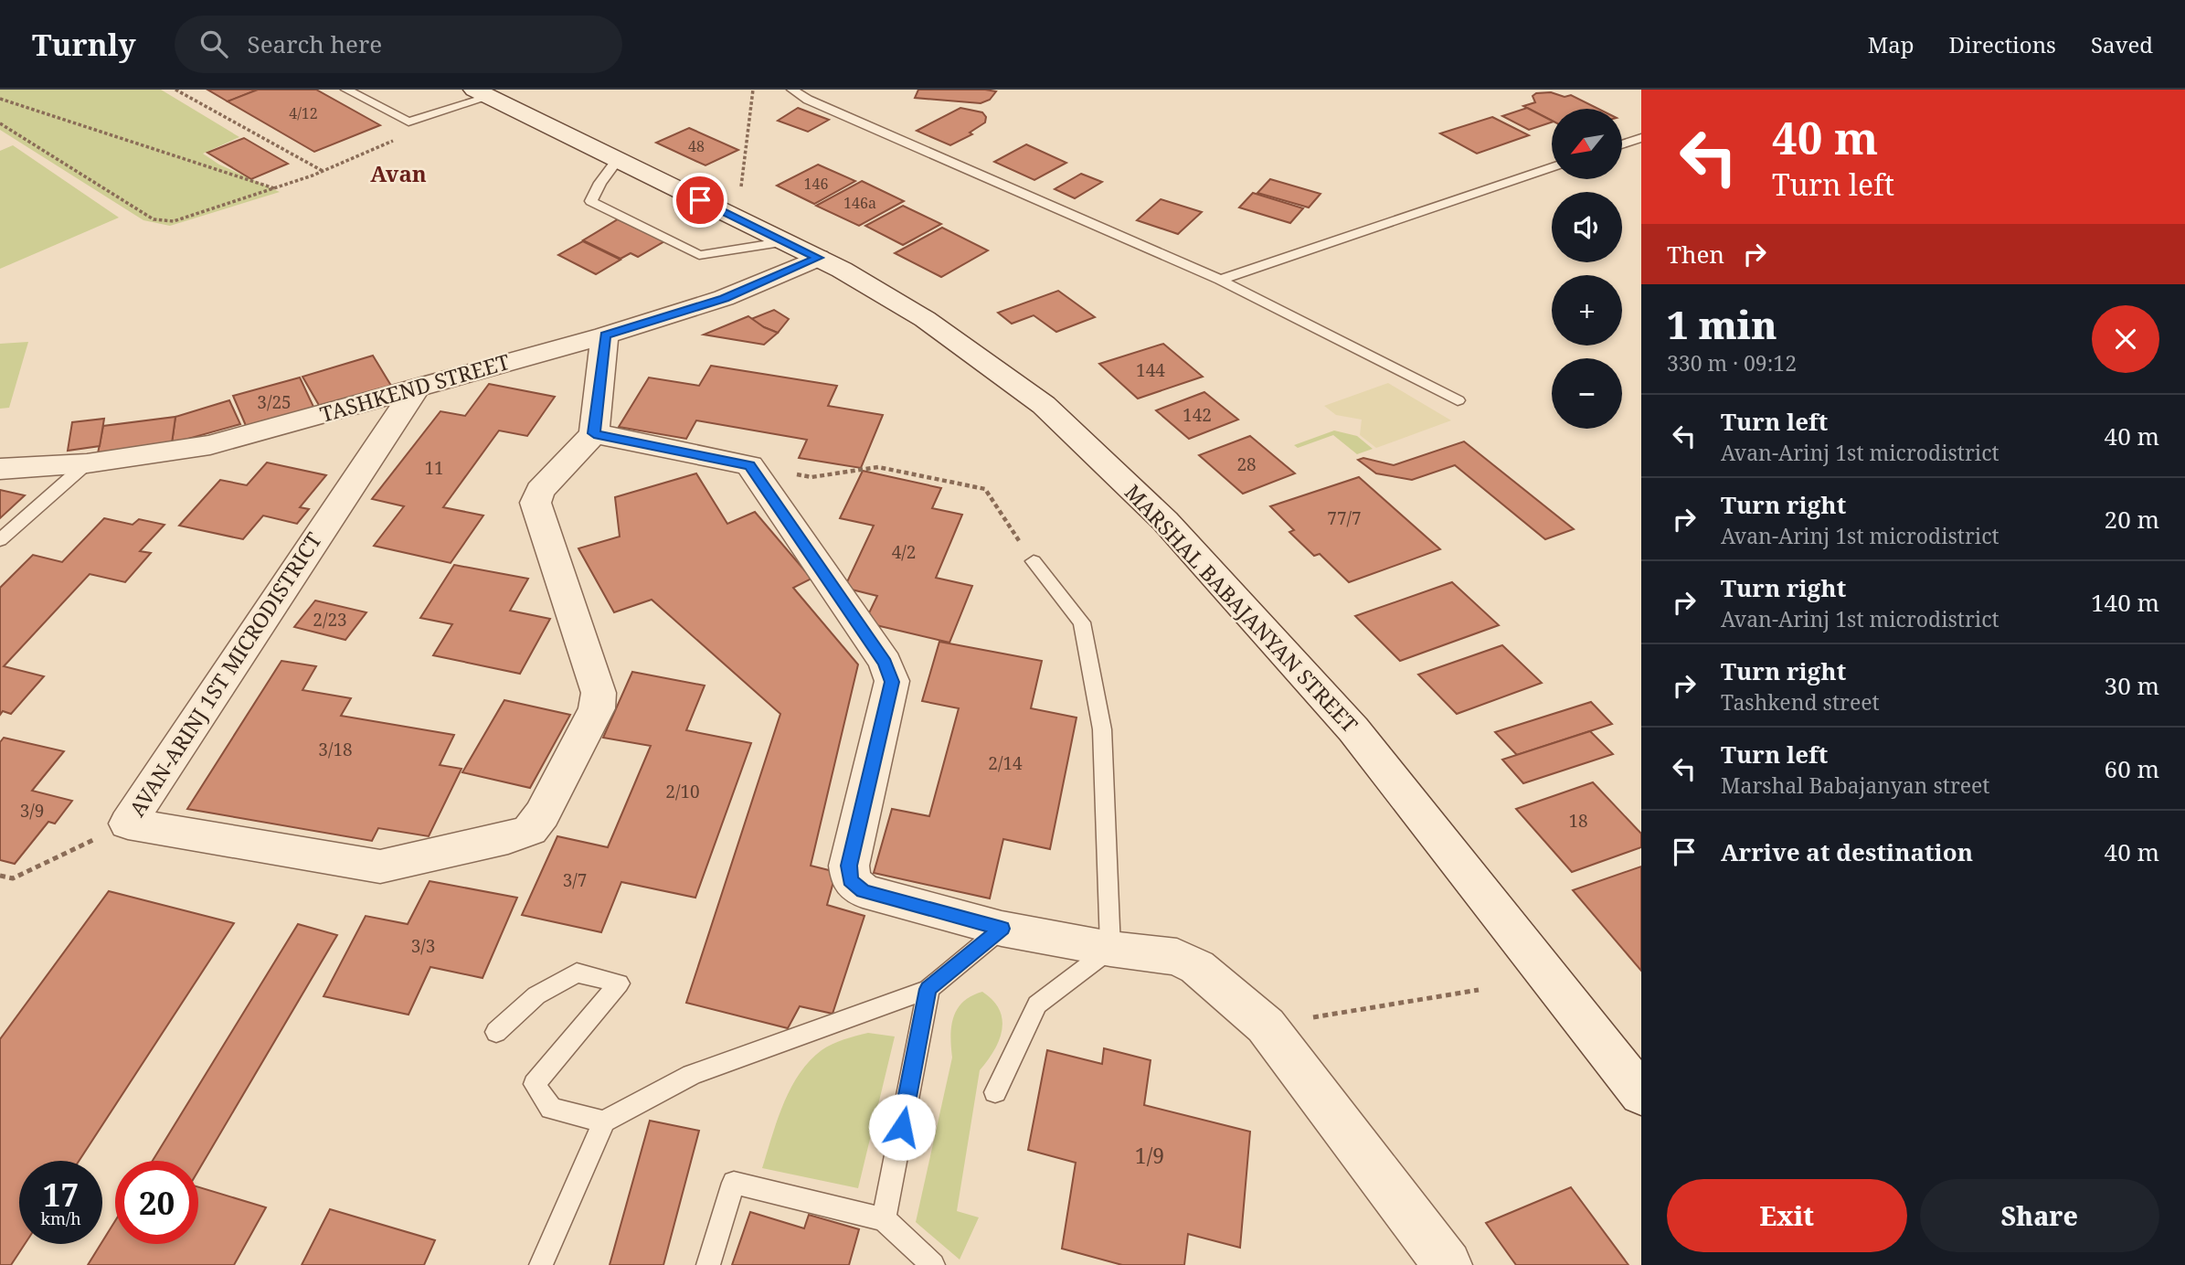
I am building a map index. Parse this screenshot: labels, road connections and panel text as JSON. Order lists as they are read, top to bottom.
{
  "streets": {
    "street": ["TASHKEND STREET", "MARSHAL BABAJANYAN STREET", "AVAN-ARINJ 1ST MICRODISTRICT"]
  },
  "crossings": [
    ["TASHKEND STREET", "MARSHAL BABAJANYAN STREET"],
    ["TASHKEND STREET", "AVAN-ARINJ 1ST MICRODISTRICT"]
  ],
  "districts": ["Avan"],
  "house_numbers": [
    "4/12",
    "48",
    "146",
    "146a",
    "144",
    "3/25",
    "142",
    "28",
    "11",
    "77/7",
    "4/2",
    "2/23",
    "3/18",
    "2/14",
    "2/10",
    "3/9",
    "18",
    "3/7",
    "3/3",
    "1/9"
  ],
  "north": "bottom left",
  "page": {
    "header": "Turnly",
    "search": "Search here",
    "nav": ["Map", "Directions", "Saved"],
    "turn": ["40 m", "Turn left"],
    "map_buttons": ["+", "−"],
    "then": "Then",
    "heading": ["1 min", "330 m · 09:12"],
    "list": [
      {
        "name": "Turn left",
        "note": "Avan-Arinj 1st microdistrict",
        "value": "40 m"
      },
      {
        "name": "Turn right",
        "note": "Avan-Arinj 1st microdistrict",
        "value": "20 m"
      },
      {
        "name": "Turn right",
        "note": "Avan-Arinj 1st microdistrict",
        "value": "140 m"
      },
      {
        "name": "Turn right",
        "note": "Tashkend street",
        "value": "30 m"
      },
      {
        "name": "Turn left",
        "note": "Marshal Babajanyan street",
        "value": "60 m"
      },
      {
        "name": "Arrive at destination",
        "value": "40 m"
      }
    ],
    "speed": "17 km/h",
    "limit": "20",
    "buttons": ["Exit", "Share"]
  }
}
